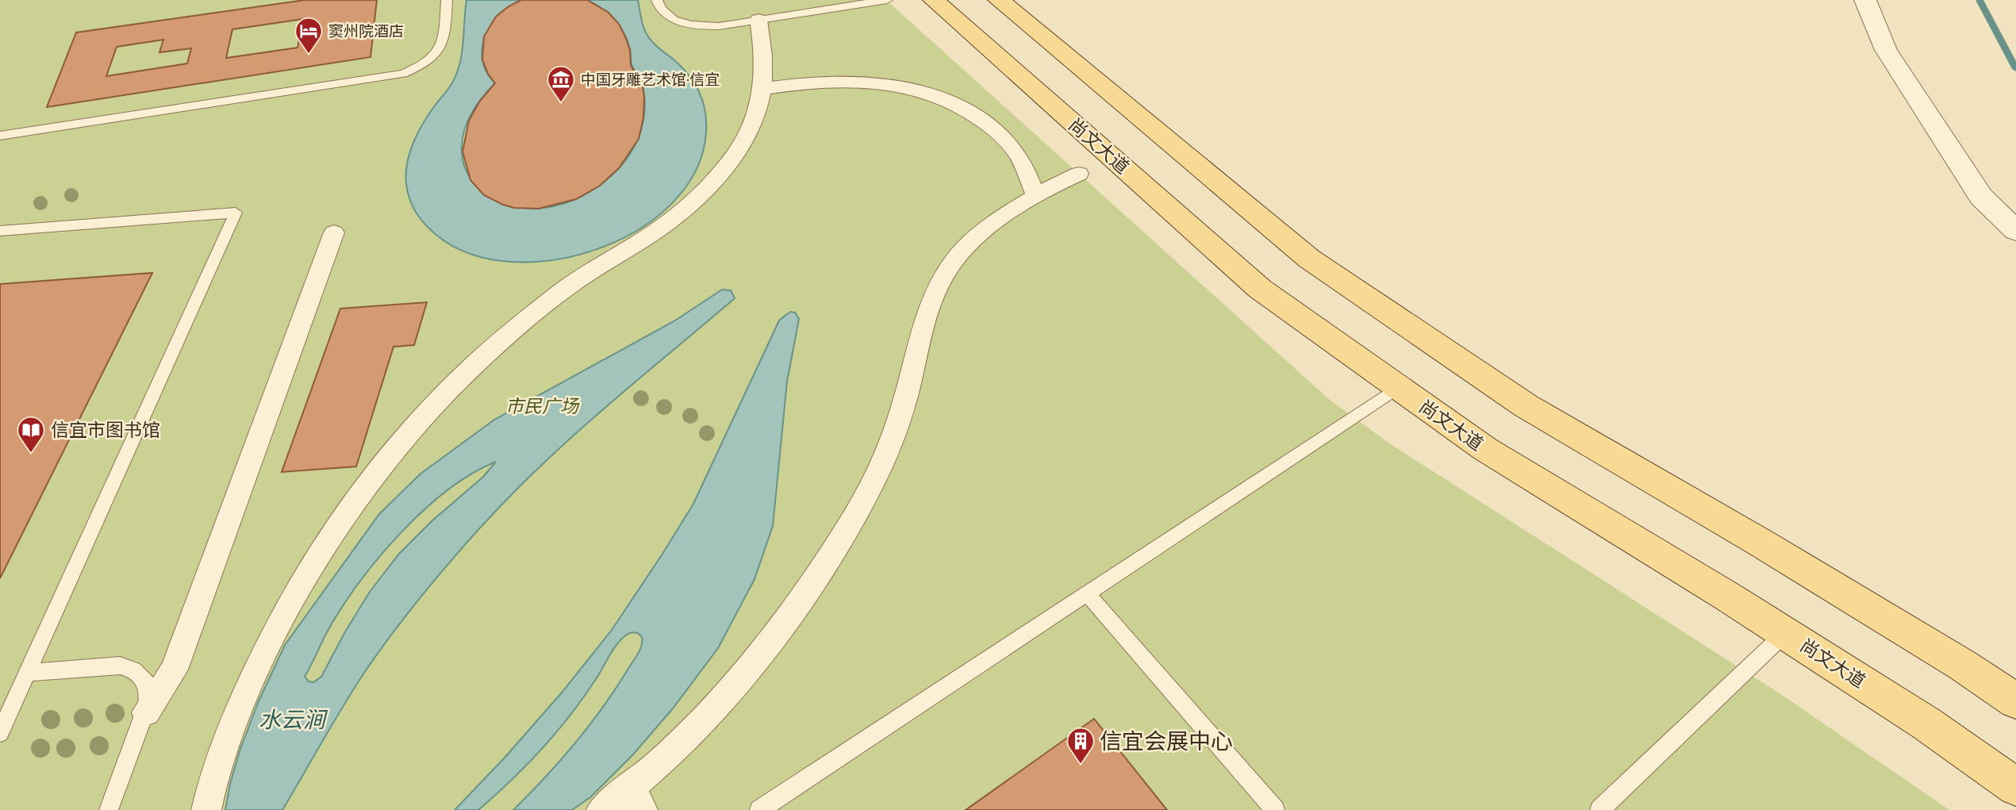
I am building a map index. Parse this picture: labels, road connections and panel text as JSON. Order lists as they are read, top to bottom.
{
  "streets": {
    "main road": ["尚文大道"]
  },
  "water": ["水云涧"],
  "parks": ["市民广场"],
  "places": {
    "hotel": ["窦州院酒店"],
    "museum": ["中国牙雕艺术馆·信宜"],
    "library": ["信宜市图书馆"],
    "building": ["信宜会展中心"]
  }
}
